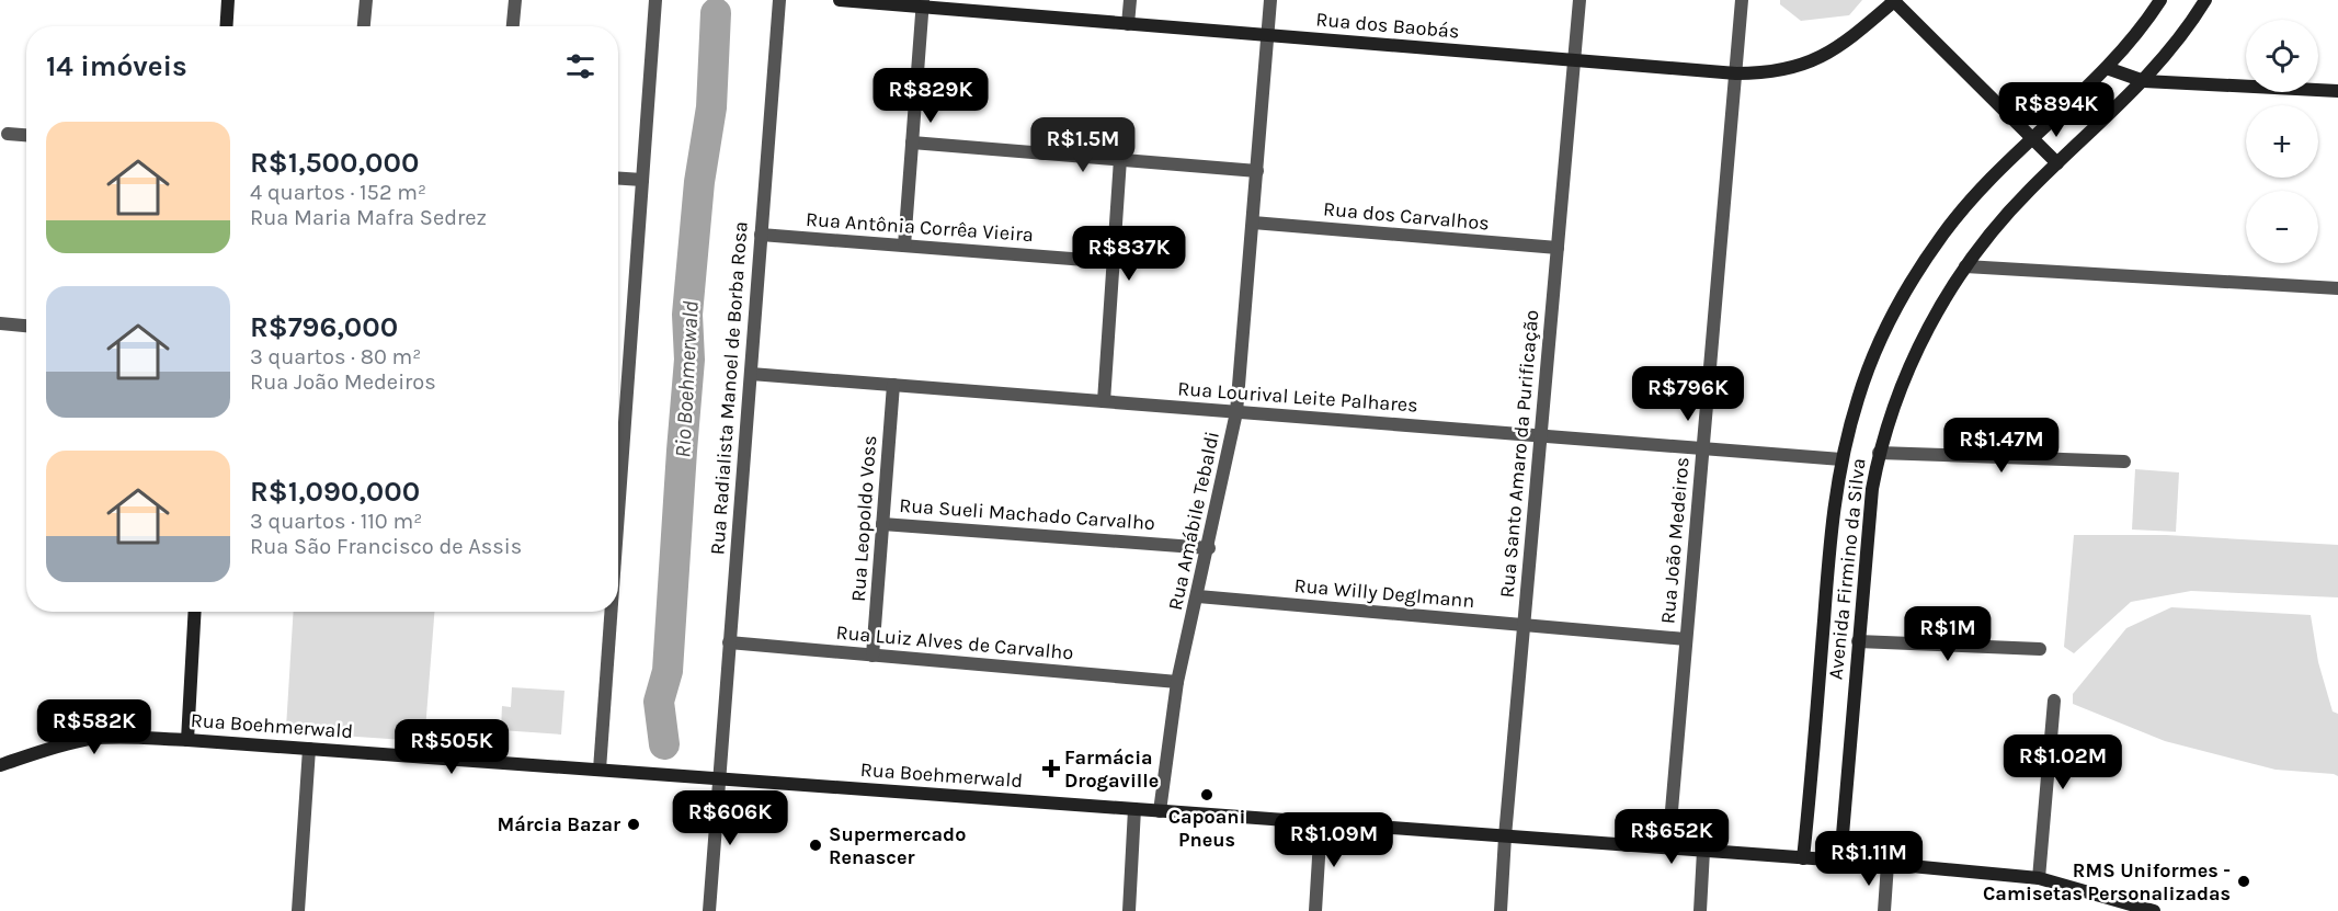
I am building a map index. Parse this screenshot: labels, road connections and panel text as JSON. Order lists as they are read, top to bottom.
{
  "streets": {
    "street": [
      "Rua dos Baobás",
      "Rua dos Carvalhos",
      "Rua Antônia Corrêa Vieira",
      "Rua Radialista Manoel de Borba Rosa",
      "Rua Lourival Leite Palhares",
      "Rua Santo Amaro da Purificação",
      "Rua Sueli Machado Carvalho",
      "Rua Leopoldo Voss",
      "Rua Amábile Tebaldi",
      "Rua João Medeiros",
      "Avenida Firmino da Silva",
      "Rua Willy Deglmann",
      "Rua Luiz Alves de Carvalho",
      "Rua Boehmerwald"
    ]
  },
  "crossings": [
    ["Rua dos Baobás", "Rua Santo Amaro da Purificação"],
    ["Rua dos Baobás", "Rua Amábile Tebaldi"],
    ["Rua dos Baobás", "Rua João Medeiros"],
    ["Rua dos Carvalhos", "Rua Santo Amaro da Purificação"],
    ["Rua dos Carvalhos", "Rua Amábile Tebaldi"],
    ["Rua Antônia Corrêa Vieira", "Rua Radialista Manoel de Borba Rosa"],
    ["Rua Radialista Manoel de Borba Rosa", "Rua Lourival Leite Palhares"],
    ["Rua Radialista Manoel de Borba Rosa", "Rua Luiz Alves de Carvalho"],
    ["Rua Radialista Manoel de Borba Rosa", "Rua Boehmerwald"],
    ["Rua Lourival Leite Palhares", "Rua Santo Amaro da Purificação"],
    ["Rua Lourival Leite Palhares", "Rua Leopoldo Voss"],
    ["Rua Lourival Leite Palhares", "Rua Amábile Tebaldi"],
    ["Rua Lourival Leite Palhares", "Rua João Medeiros"],
    ["Rua Lourival Leite Palhares", "Avenida Firmino da Silva"],
    ["Rua Santo Amaro da Purificação", "Rua Willy Deglmann"],
    ["Rua Santo Amaro da Purificação", "Rua Boehmerwald"],
    ["Rua Sueli Machado Carvalho", "Rua Leopoldo Voss"],
    ["Rua Sueli Machado Carvalho", "Rua Amábile Tebaldi"],
    ["Rua Leopoldo Voss", "Rua Luiz Alves de Carvalho"],
    ["Rua Amábile Tebaldi", "Rua Willy Deglmann"],
    ["Rua Amábile Tebaldi", "Rua Luiz Alves de Carvalho"],
    ["Rua Amábile Tebaldi", "Rua Boehmerwald"],
    ["Rua João Medeiros", "Rua Willy Deglmann"],
    ["Rua João Medeiros", "Rua Boehmerwald"],
    ["Avenida Firmino da Silva", "Rua Boehmerwald"]
  ],
  "water": ["Rio Boehmerwald"],
  "places": {
    "health": ["Farmácia Drogaville"],
    "other": [
      "Capoani Pneus",
      "Márcia Bazar",
      "Supermercado Renascer",
      "RMS Uniformes - Camisetas Personalizadas"
    ]
  },
  "page": {
    "map_buttons": ["+", "−"],
    "heading": "14 imóveis",
    "price": [
      "R$829K",
      "R$894K",
      "R$1.5M",
      "R$837K",
      "R$796K",
      "R$1.47M",
      "R$1M",
      "R$582K",
      "R$505K",
      "R$1.02M",
      "R$606K",
      "R$652K",
      "R$1.09M",
      "R$1.11M"
    ],
    "list": [
      {
        "name": "R$1,500,000",
        "note": "4 quartos · 152 m² · Rua Maria Mafra Sedrez"
      },
      {
        "name": "R$796,000",
        "note": "3 quartos · 80 m² · Rua João Medeiros"
      },
      {
        "name": "R$1,090,000",
        "note": "3 quartos · 110 m² · Rua São Francisco de Assis"
      }
    ]
  }
}
